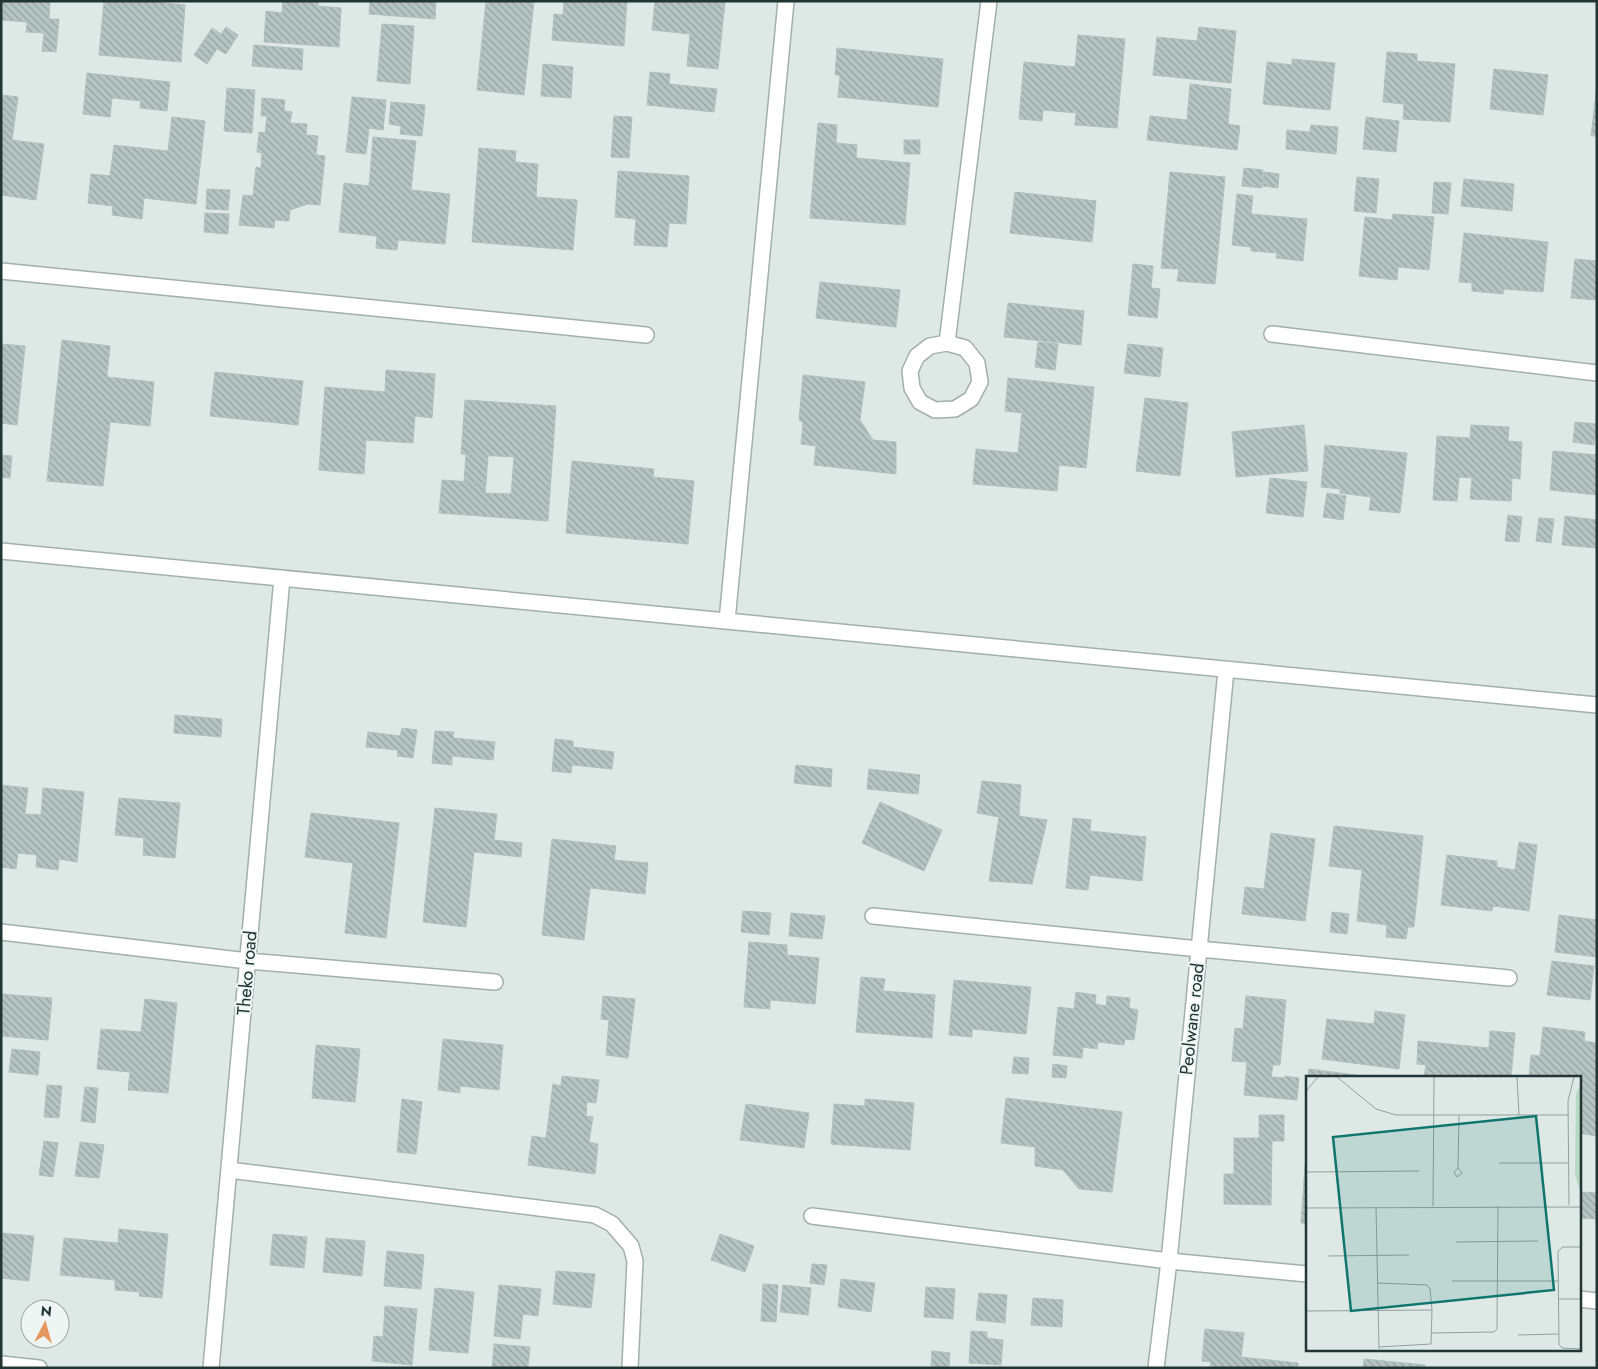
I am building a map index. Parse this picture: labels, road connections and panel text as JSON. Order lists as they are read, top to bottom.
{
  "streets": {
    "street": ["Theko road", "Peolwane road"]
  },
  "north": "top"
}
